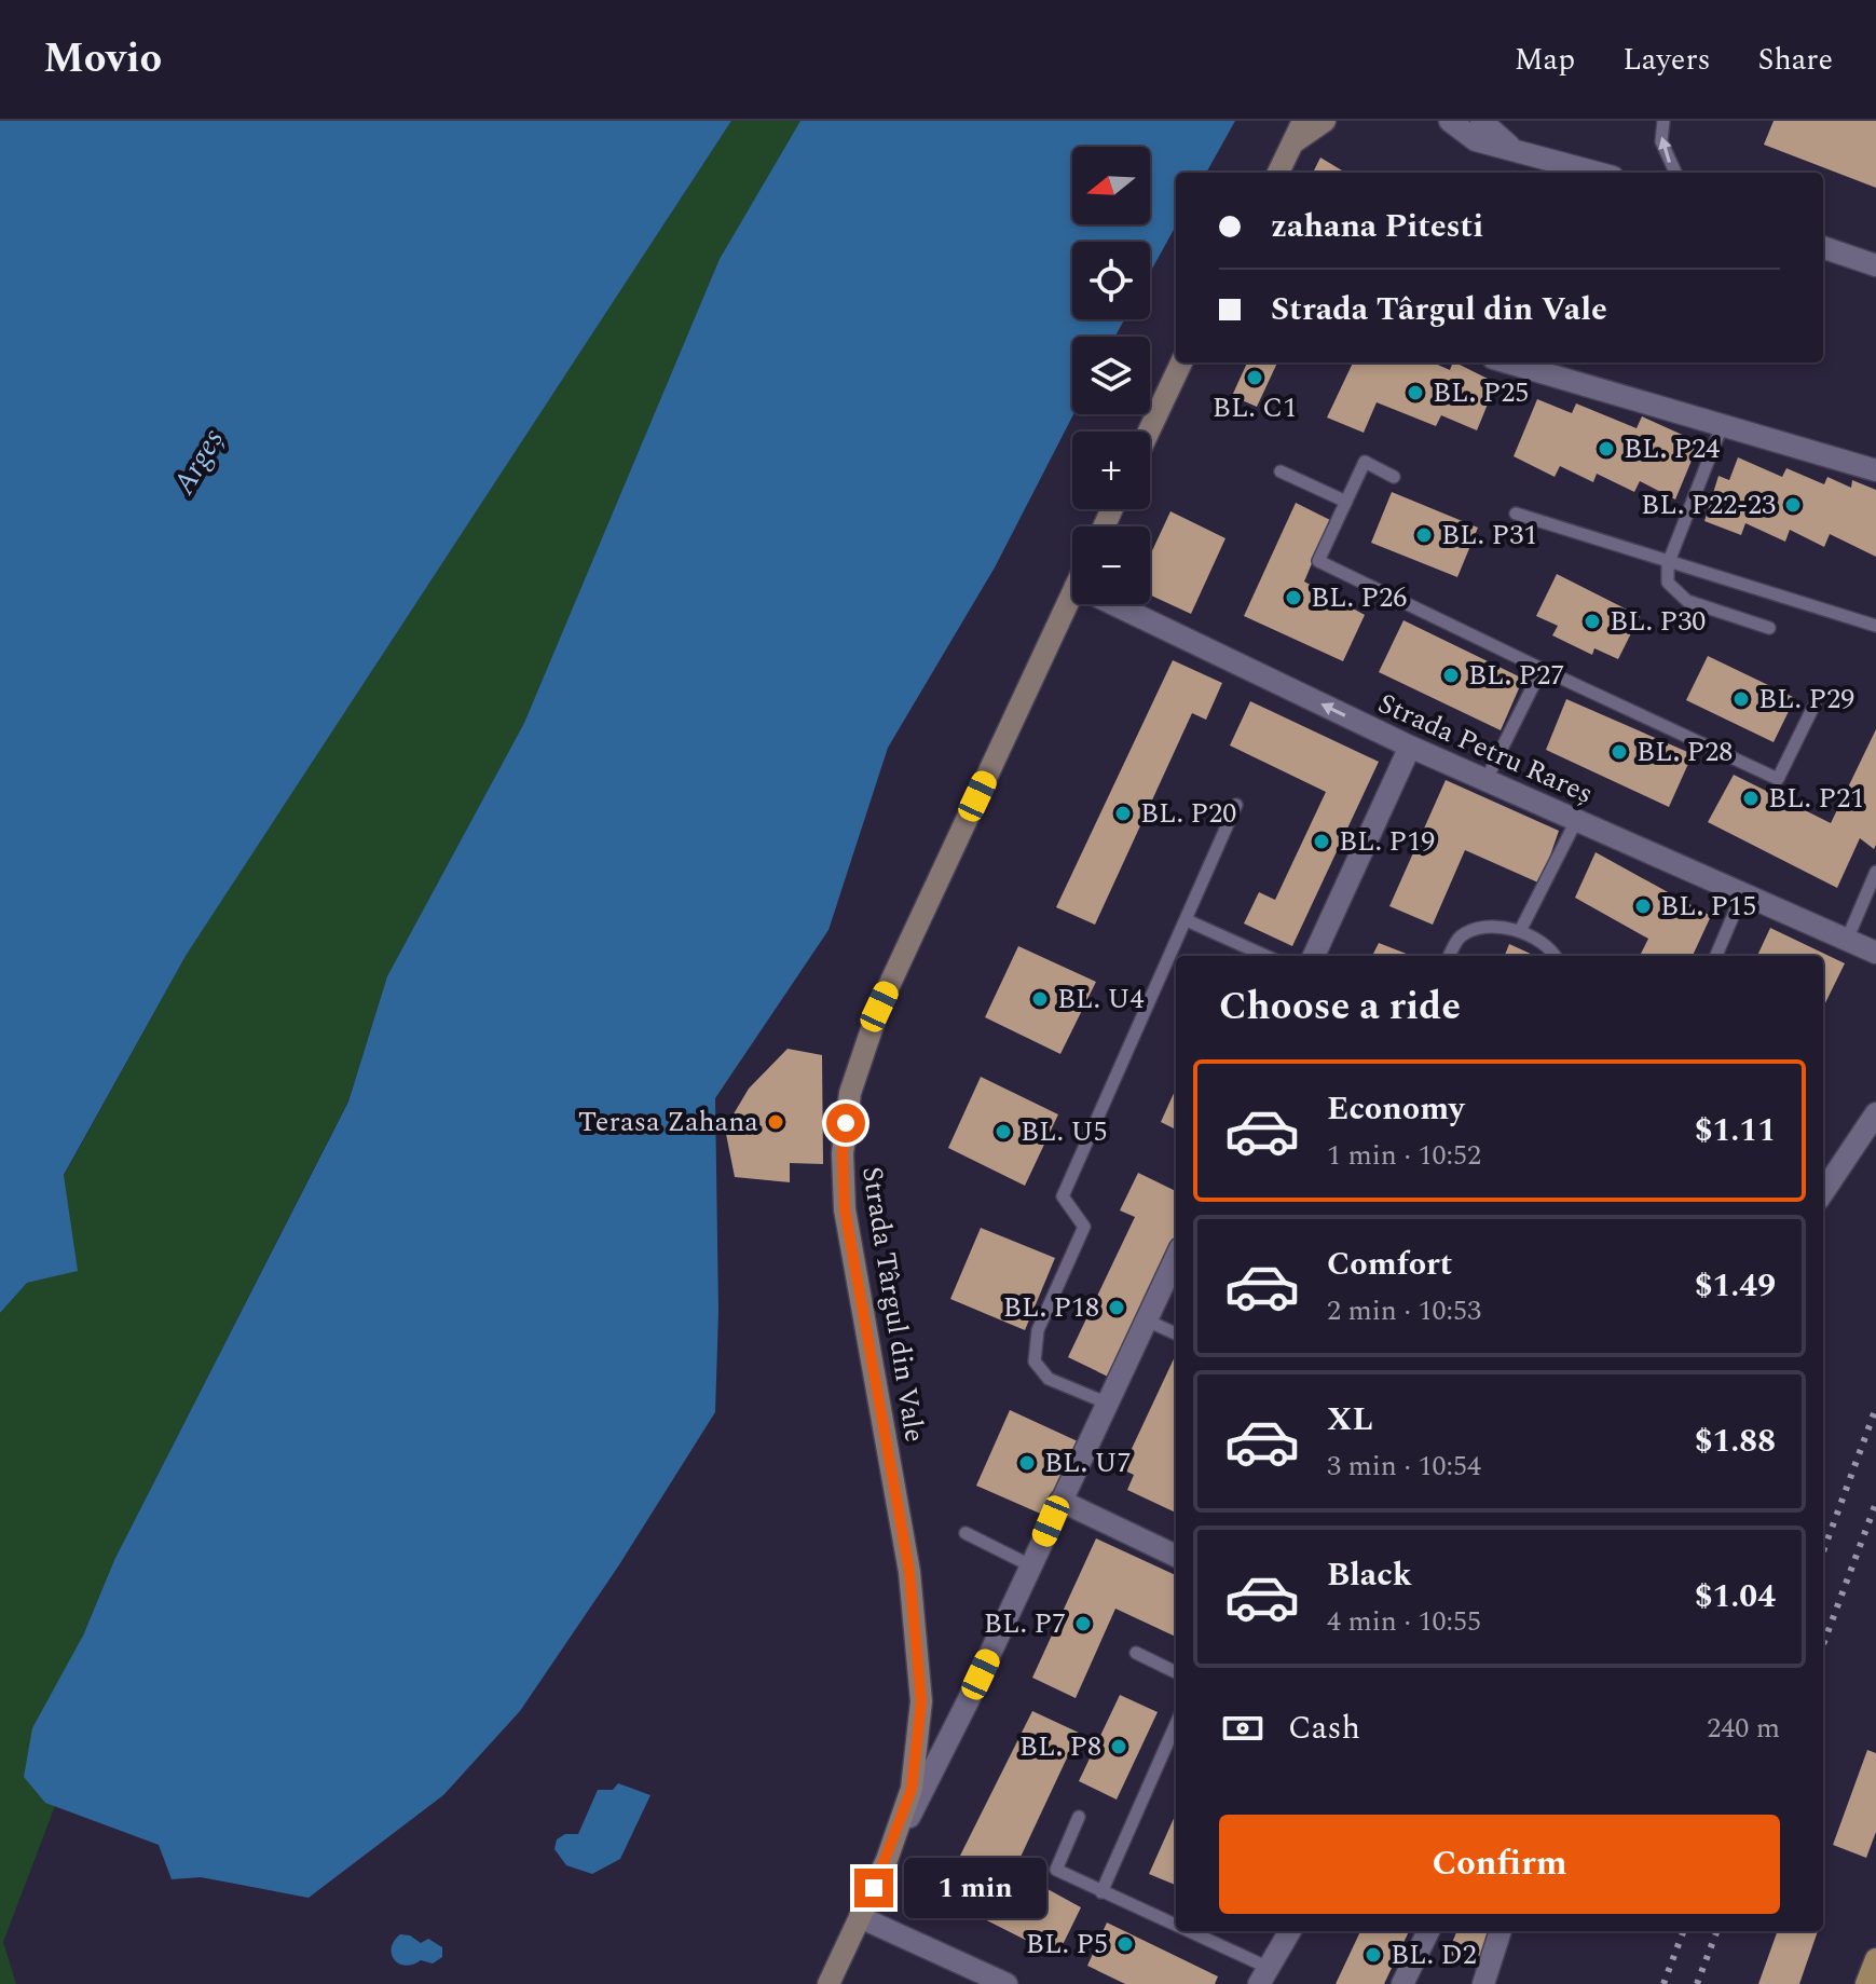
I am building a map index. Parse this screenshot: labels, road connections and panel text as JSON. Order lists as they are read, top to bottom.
{
  "streets": {
    "street": ["Strada Petru Rareș", "Strada Târgul din Vale"]
  },
  "one_way": ["Strada Petru Rareș"],
  "water": ["Argeș"],
  "places": [
    "BL. C1",
    "BL. P25",
    "BL. P24",
    "BL. P22-23",
    "BL. P31",
    "BL. P26",
    "BL. P30",
    "BL. P27",
    "BL. P29",
    "BL. P28",
    "BL. P21",
    "BL. P20",
    "BL. P19",
    "BL. P15",
    "BL. U4",
    "Terasa Zahana",
    "BL. U5",
    "BL. P18",
    "BL. U7",
    "BL. P7",
    "BL. P8",
    "BL. P5",
    "BL. D2"
  ],
  "north": "left",
  "page": {
    "header": "Movio",
    "nav": ["Map", "Layers", "Share"],
    "map_buttons": ["+", "−"],
    "banner": ["zahana Pitesti", "Strada Târgul din Vale"],
    "heading": "Choose a ride",
    "list": [
      {
        "name": "Economy",
        "note": "1 min · 10:52",
        "value": "$1.11"
      },
      {
        "name": "Comfort",
        "note": "2 min · 10:53",
        "value": "$1.49"
      },
      {
        "name": "XL",
        "note": "3 min · 10:54",
        "value": "$1.88"
      },
      {
        "name": "Black",
        "note": "4 min · 10:55",
        "value": "$1.04"
      }
    ],
    "pay": ["Cash", "240 m"],
    "buttons": "Confirm",
    "bubble": "1 min"
  }
}
